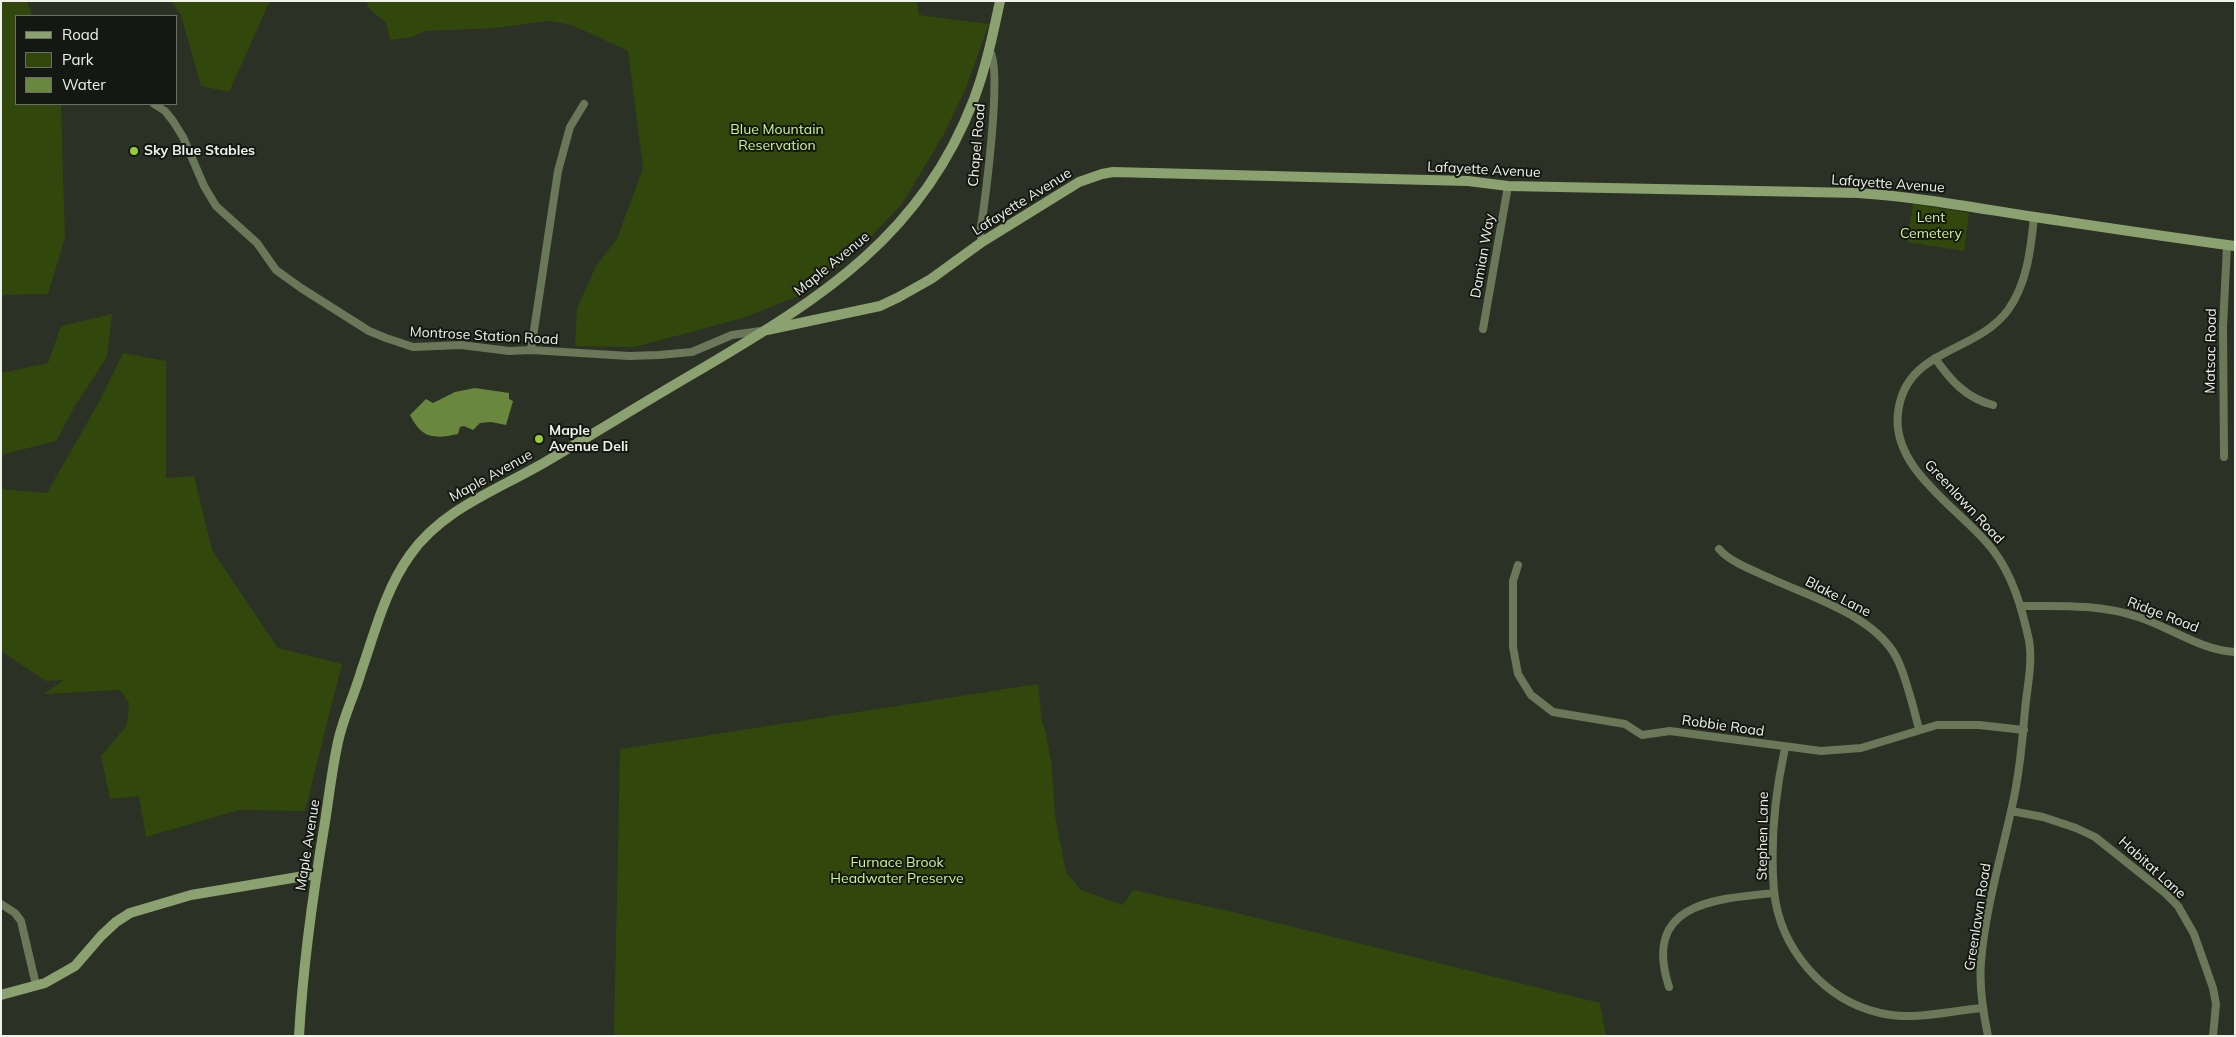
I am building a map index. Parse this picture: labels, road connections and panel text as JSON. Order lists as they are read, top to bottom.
{
  "streets": {
    "street": [
      "Chapel Road",
      "Lafayette Avenue",
      "Damian Way",
      "Maple Avenue",
      "Montrose Station Road",
      "Matsac Road",
      "Greenlawn Road",
      "Blake Lane",
      "Ridge Road",
      "Robbie Road",
      "Stephen Lane",
      "Habitat Lane"
    ]
  },
  "crossings": [
    ["Chapel Road", "Lafayette Avenue"],
    ["Chapel Road", "Maple Avenue"],
    ["Lafayette Avenue", "Damian Way"],
    ["Lafayette Avenue", "Maple Avenue"],
    ["Lafayette Avenue", "Montrose Station Road"],
    ["Lafayette Avenue", "Matsac Road"],
    ["Lafayette Avenue", "Greenlawn Road"],
    ["Maple Avenue", "Montrose Station Road"],
    ["Greenlawn Road", "Ridge Road"],
    ["Greenlawn Road", "Robbie Road"],
    ["Greenlawn Road", "Stephen Lane"],
    ["Greenlawn Road", "Habitat Lane"],
    ["Blake Lane", "Robbie Road"],
    ["Robbie Road", "Stephen Lane"]
  ],
  "parks": ["Blue Mountain Reservation", "Lent Cemetery", "Furnace Brook Headwater Preserve"],
  "places": ["Sky Blue Stables", "Maple Avenue Deli"],
  "legend": ["Road", "Park", "Water"]
}
